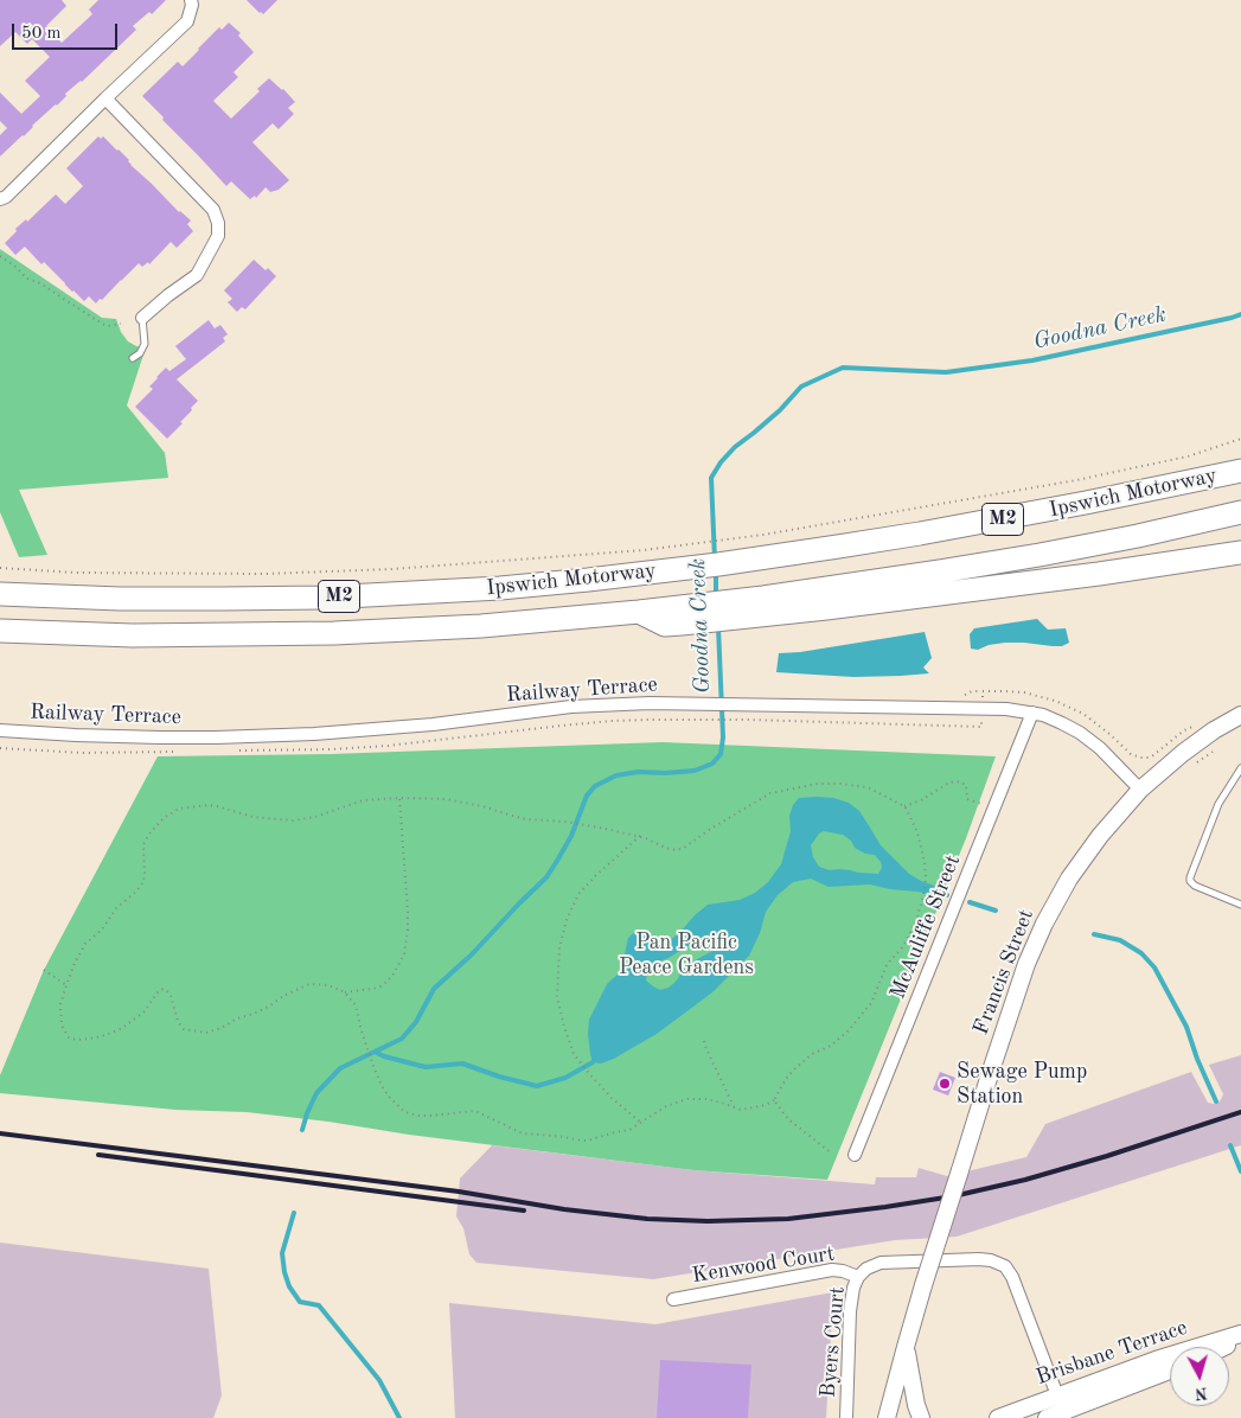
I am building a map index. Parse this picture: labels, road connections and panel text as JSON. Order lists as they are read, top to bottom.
{
  "streets": {
    "highway": ["Ipswich Motorway", "M2"],
    "main road": ["Francis Street", "Brisbane Terrace"],
    "street": [
      "Railway Terrace",
      "McAuliffe Street",
      "Kenwood Court",
      "Byers Court"
    ]
  },
  "crossings": [
    ["Railway Terrace", "McAuliffe Street"],
    ["Railway Terrace", "Francis Street"],
    ["Kenwood Court", "Byers Court"],
    ["Byers Court", "Brisbane Terrace"]
  ],
  "water": ["Goodna Creek"],
  "parks": ["Pan Pacific Peace Gardens"],
  "places": ["Sewage Pump Station"],
  "scale_bar": "50 m",
  "north": "bottom"
}
